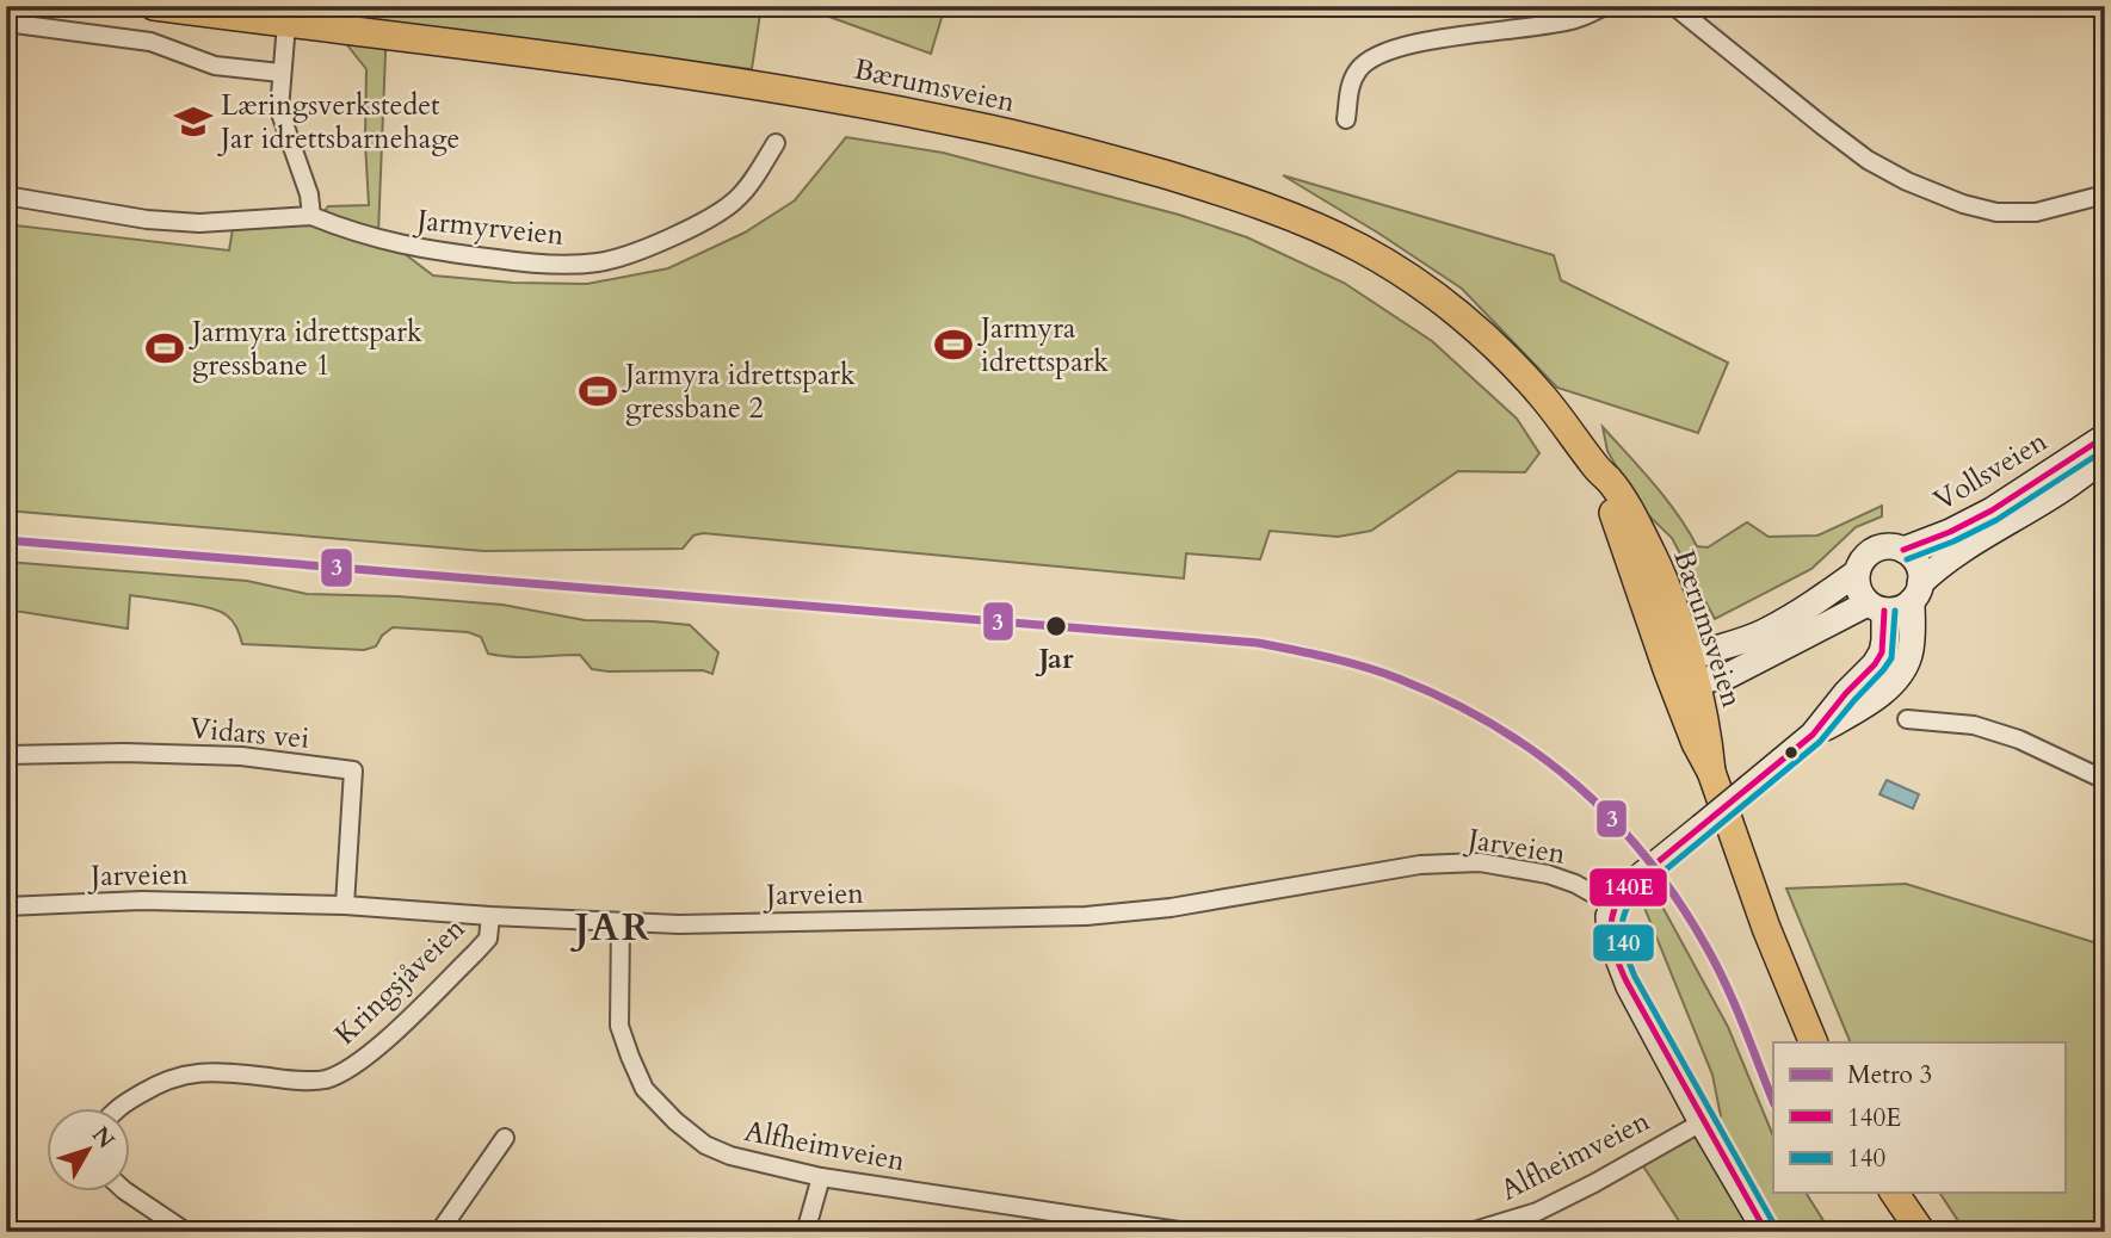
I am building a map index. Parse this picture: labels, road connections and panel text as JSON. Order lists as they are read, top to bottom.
{
  "streets": {
    "main road": ["Bærumsveien", "Vollsveien"],
    "street": [
      "Jarmyrveien",
      "Vidars vei",
      "Jarveien",
      "Kringsjåveien",
      "Alfheimveien"
    ]
  },
  "crossings": [
    ["Vidars vei", "Jarveien"],
    ["Jarveien", "Kringsjåveien"],
    ["Jarveien", "Alfheimveien"]
  ],
  "districts": ["JAR"],
  "places": {
    "school or university": ["Læringsverkstedet Jar idrettsbarnehage"],
    "sports": ["Jarmyra idrettspark", "Jarmyra idrettspark gressbane 1", "Jarmyra idrettspark gressbane 2"],
    "other": ["Jar"]
  },
  "lines": ["transit line 140E", "transit line 140", "metro line 3"],
  "legend": ["Metro 3", "140E", "140"],
  "north": "top right"
}
